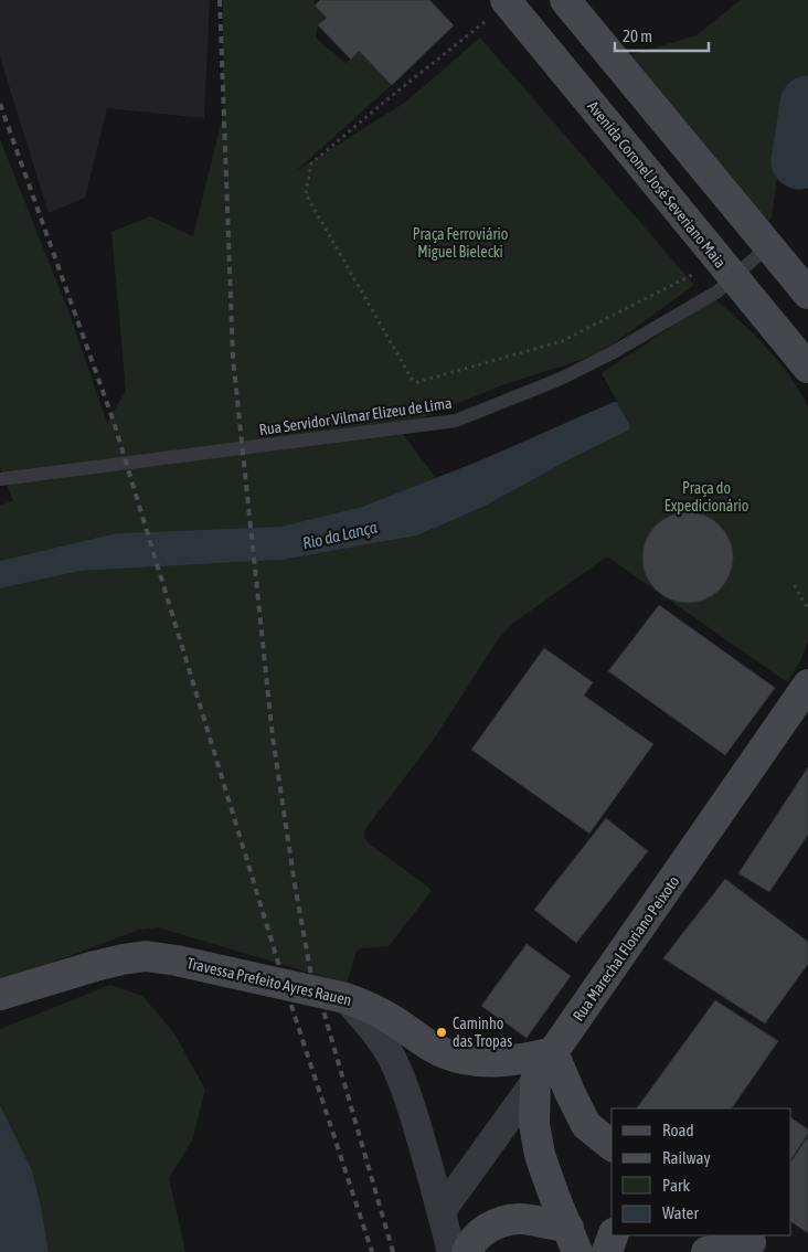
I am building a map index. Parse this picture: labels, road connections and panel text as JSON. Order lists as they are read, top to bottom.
{
  "streets": {
    "main road": ["Avenida Coronel José Severiano Maia", "Rua Marechal Floriano Peixoto", "Travessa Prefeito Ayres Rauen"],
    "lane": ["Rua Servidor Vilmar Elizeu de Lima"]
  },
  "crossings": [
    ["Avenida Coronel José Severiano Maia", "Rua Servidor Vilmar Elizeu de Lima"],
    ["Rua Marechal Floriano Peixoto", "Travessa Prefeito Ayres Rauen"]
  ],
  "water": ["Rio da Lança"],
  "parks": ["Praça Ferroviário Miguel Bielecki", "Praça do Expedicionário"],
  "places": ["Caminho das Tropas"],
  "legend": [
    "Road",
    "Railway",
    "Park",
    "Water"
  ],
  "scale_bar": "20 m"
}
